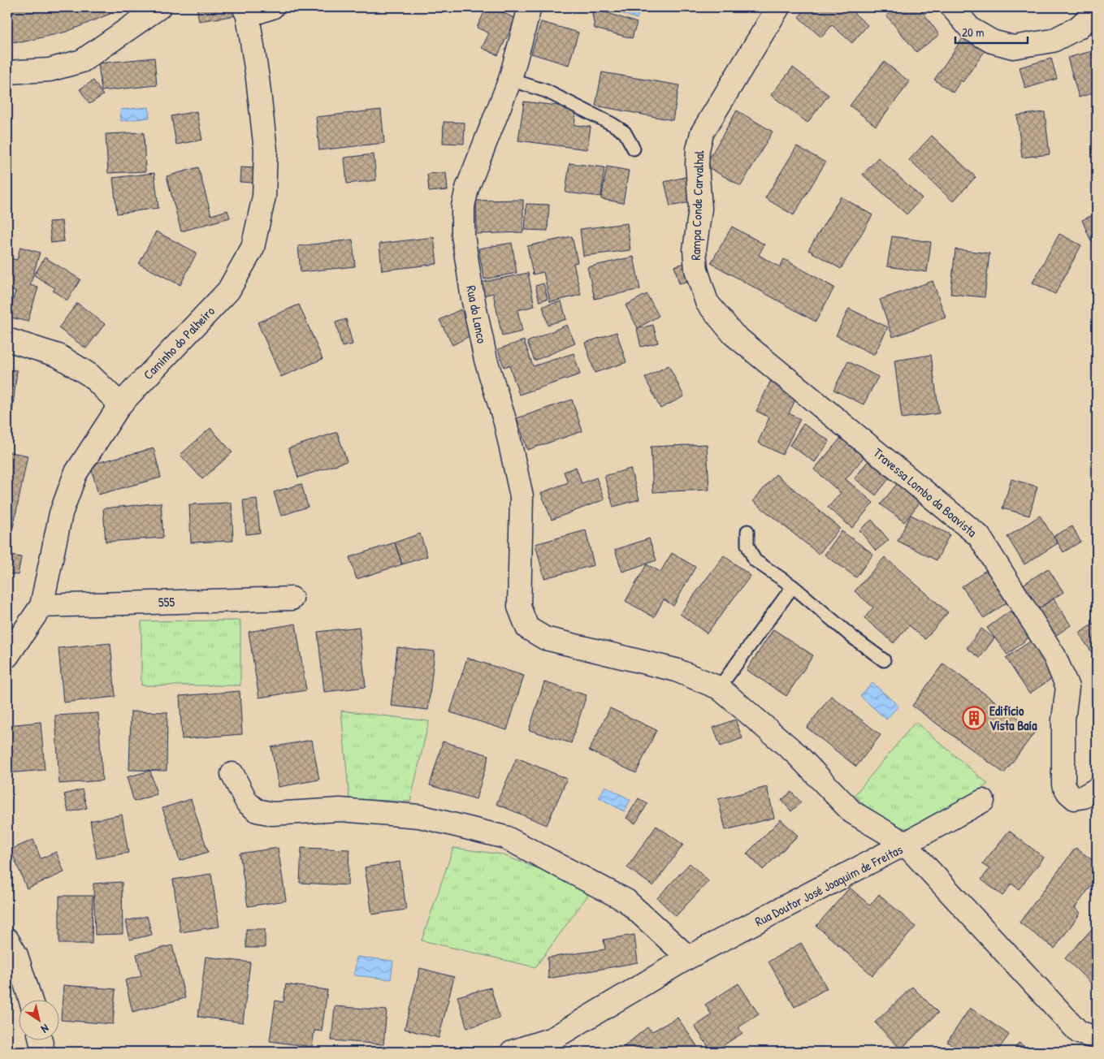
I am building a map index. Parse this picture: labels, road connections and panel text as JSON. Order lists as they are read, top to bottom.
{
  "streets": {
    "street": [
      "Rampa Conde Carvalhal",
      "Rua do Lanco",
      "Caminho do Palheiro",
      "Travessa Lombo da Boavista",
      "555",
      "Rua Doutor José Joaquim de Freitas"
    ]
  },
  "crossings": [
    ["Rampa Conde Carvalhal", "Travessa Lombo da Boavista"],
    ["Caminho do Palheiro", "555"]
  ],
  "places": {
    "building": ["Edifício Vista Baía"]
  },
  "scale_bar": "20 m",
  "north": "bottom right"
}
